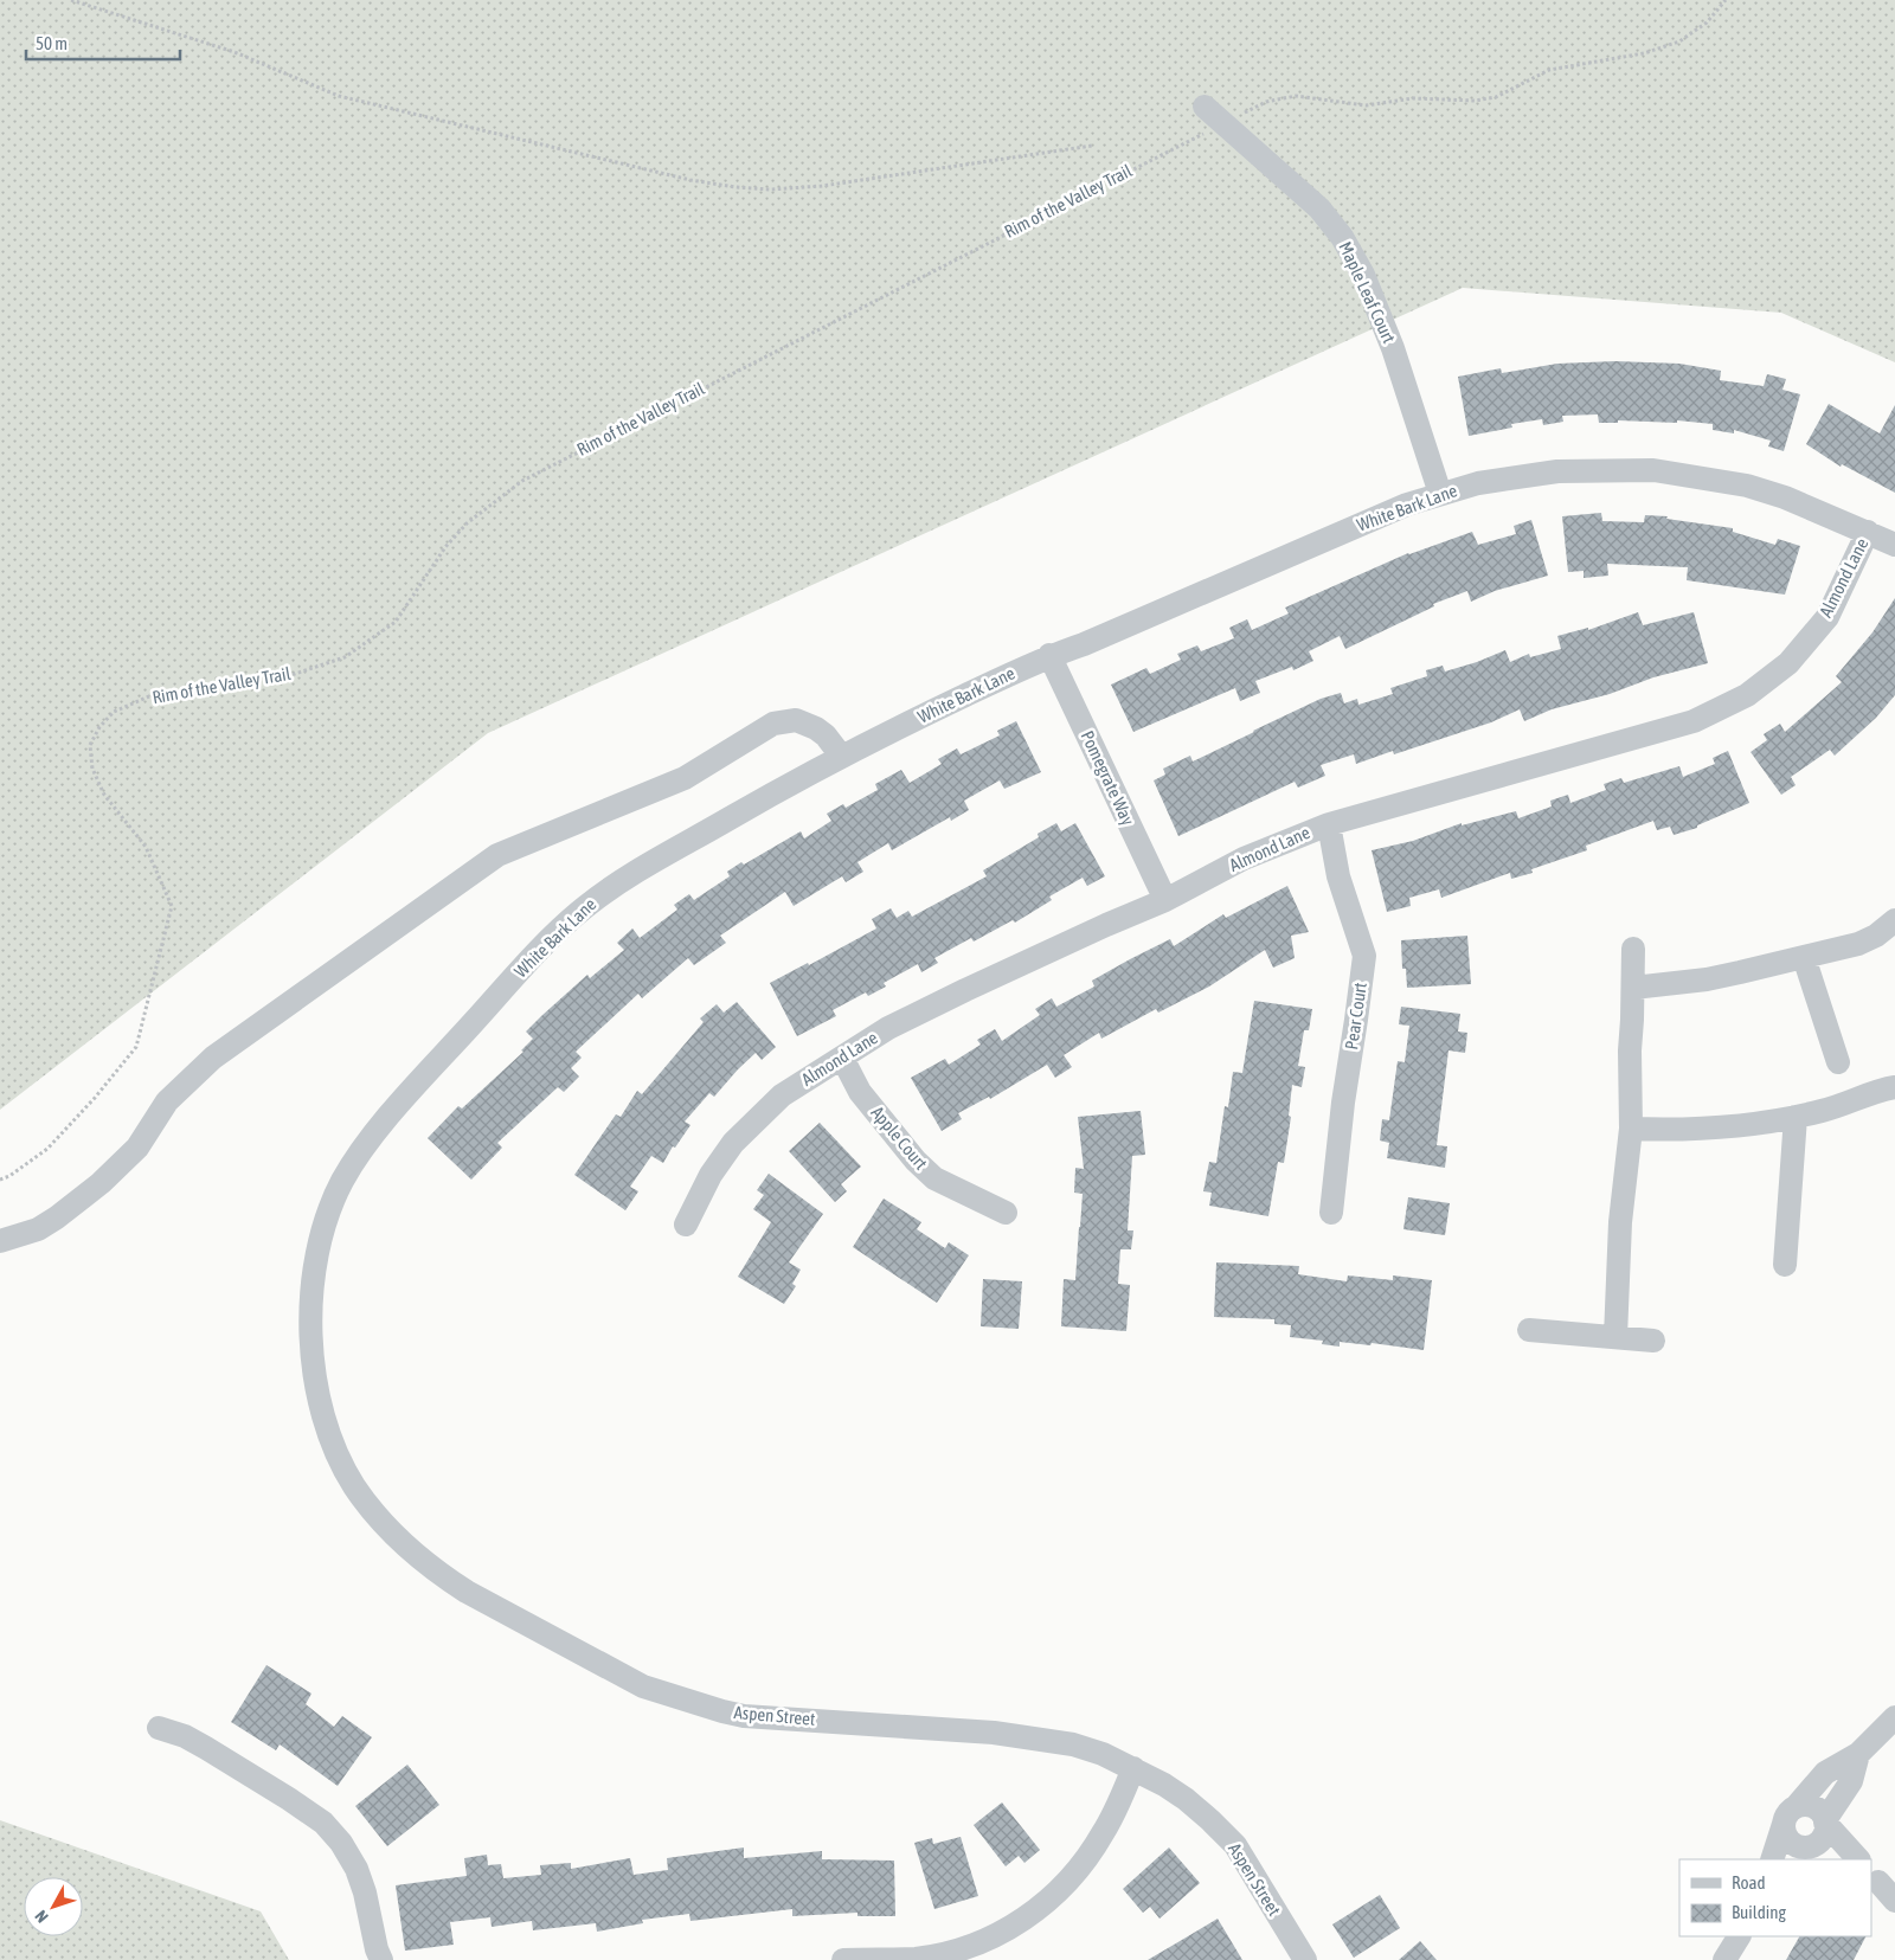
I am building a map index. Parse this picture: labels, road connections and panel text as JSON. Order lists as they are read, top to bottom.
{
  "streets": {
    "street": [
      "Maple Leaf Court",
      "White Bark Lane",
      "Almond Lane",
      "Pomegrate Way",
      "Pear Court",
      "Apple Court",
      "Aspen Street"
    ],
    "path": ["Rim of the Valley Trail"]
  },
  "crossings": [
    ["Rim of the Valley Trail", "Maple Leaf Court"],
    ["Maple Leaf Court", "White Bark Lane"],
    ["White Bark Lane", "Almond Lane"],
    ["White Bark Lane", "Pomegrate Way"],
    ["White Bark Lane", "Aspen Street"],
    ["Almond Lane", "Pomegrate Way"],
    ["Almond Lane", "Pear Court"],
    ["Almond Lane", "Apple Court"]
  ],
  "legend": ["Road", "Building"],
  "scale_bar": "50 m",
  "north": "bottom left"
}
